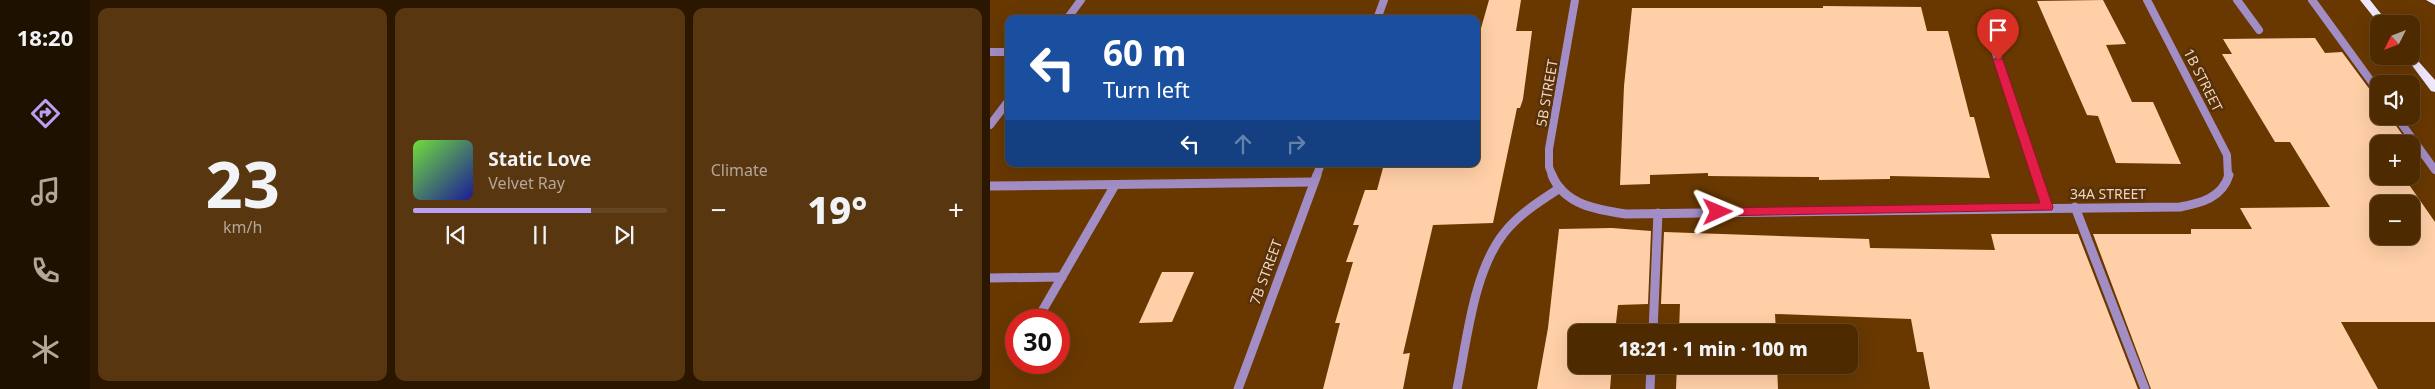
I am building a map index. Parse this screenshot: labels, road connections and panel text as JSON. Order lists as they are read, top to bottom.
{
  "streets": {
    "street": [
      "1B STREET",
      "5B STREET",
      "34A STREET",
      "7B STREET"
    ]
  },
  "crossings": [
    ["1B STREET", "34A STREET"],
    ["5B STREET", "34A STREET"]
  ],
  "north": "bottom left",
  "page": {
    "tabs": "18:20",
    "tile": [
      ["23", "km/h"],
      "Climate"
    ],
    "map_buttons": ["+", "−"],
    "turn": ["60 m", "Turn left"],
    "song": ["Static Love", "Velvet Ray"],
    "heat": ["−", "19°", "+"],
    "limit": "30",
    "trip": "18:21 · 1 min · 100 m"
  }
}
